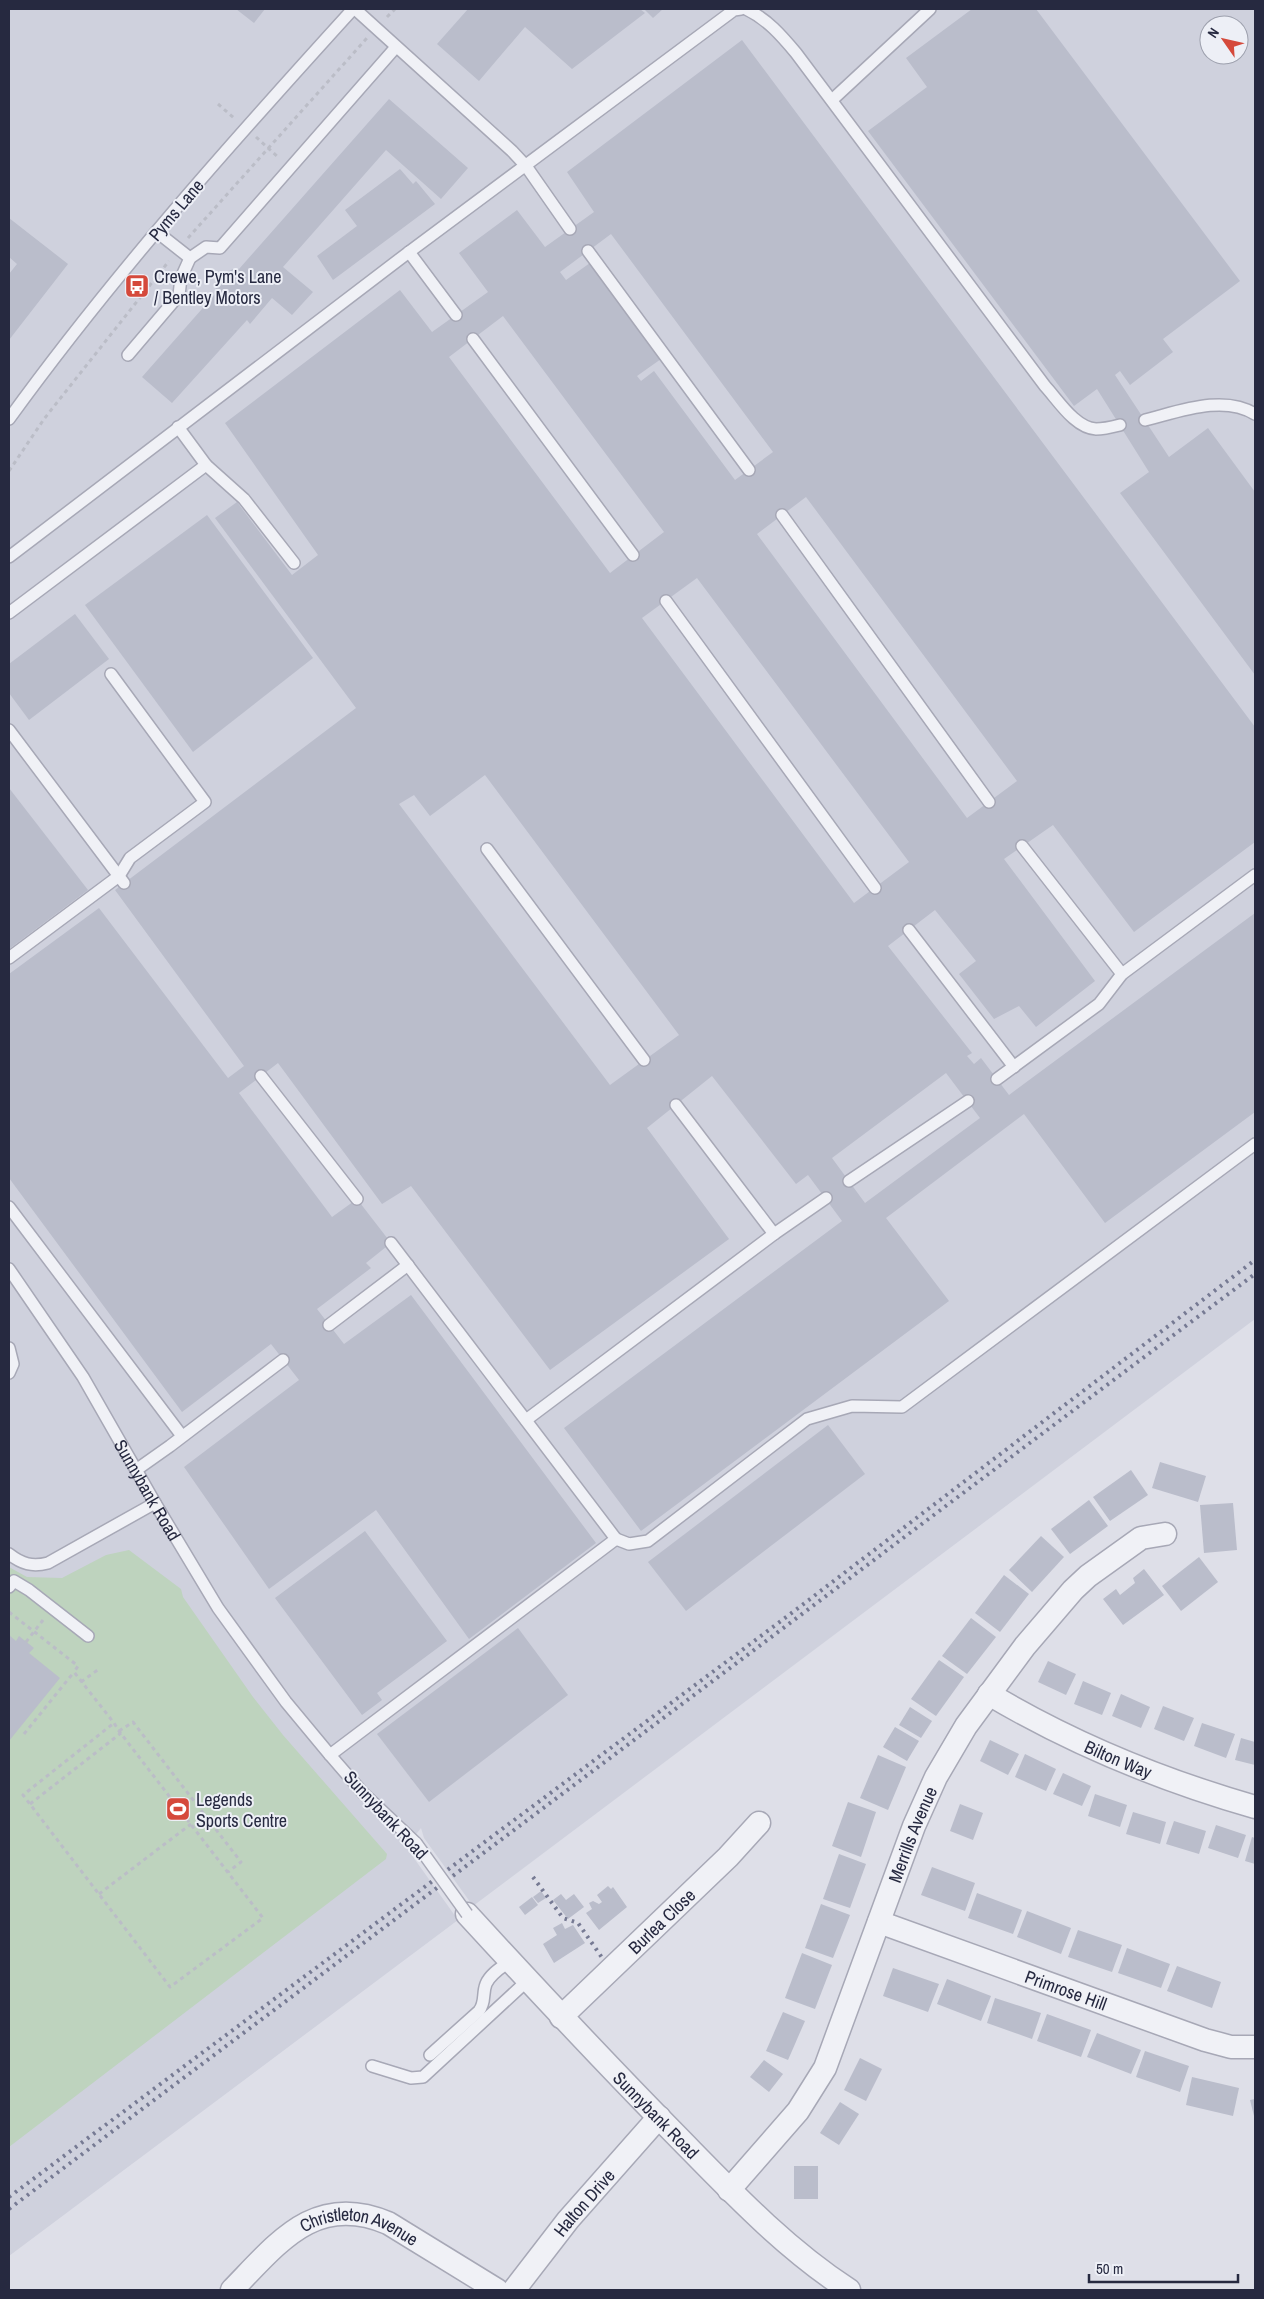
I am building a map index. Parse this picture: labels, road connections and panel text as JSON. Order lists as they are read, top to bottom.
{
  "streets": {
    "street": [
      "Sunnybank Road",
      "Bilton Way",
      "Merrills Avenue",
      "Burlea Close",
      "Primrose Hill",
      "Halton Drive",
      "Christleton Avenue"
    ],
    "lane": ["Pyms Lane"]
  },
  "crossings": [
    ["Sunnybank Road", "Merrills Avenue"],
    ["Sunnybank Road", "Burlea Close"],
    ["Sunnybank Road", "Halton Drive"],
    ["Bilton Way", "Merrills Avenue"],
    ["Merrills Avenue", "Primrose Hill"]
  ],
  "places": {
    "bus stop": ["Crewe, Pym's Lane / Bentley Motors"],
    "sports": ["Legends Sports Centre"]
  },
  "scale_bar": "50 m",
  "north": "top left"
}
